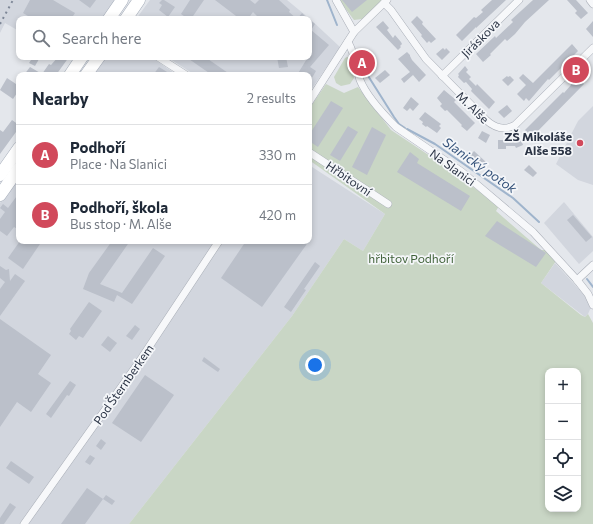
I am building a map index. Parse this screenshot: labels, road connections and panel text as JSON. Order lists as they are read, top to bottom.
{
  "streets": {
    "street": [
      "Jiráskova",
      "M. Alše",
      "Na Slanici",
      "Hřbitovní",
      "Pod Šternberkem"
    ]
  },
  "crossings": [
    ["Jiráskova", "M. Alše"]
  ],
  "water": ["Slanický potok"],
  "parks": ["hřbitov Podhoří"],
  "places": ["ZŠ Mikoláše Alše 558"],
  "page": {
    "search": "Search here",
    "pins": ["A", "B"],
    "heading": ["Nearby", "2 results"],
    "list": [
      {
        "mark": "A",
        "name": "Podhoří",
        "note": "Place · Na Slanici",
        "value": "330 m"
      },
      {
        "mark": "B",
        "name": "Podhoří, škola",
        "note": "Bus stop · M. Alše",
        "value": "420 m"
      }
    ],
    "map_buttons": ["+", "−"]
  }
}
